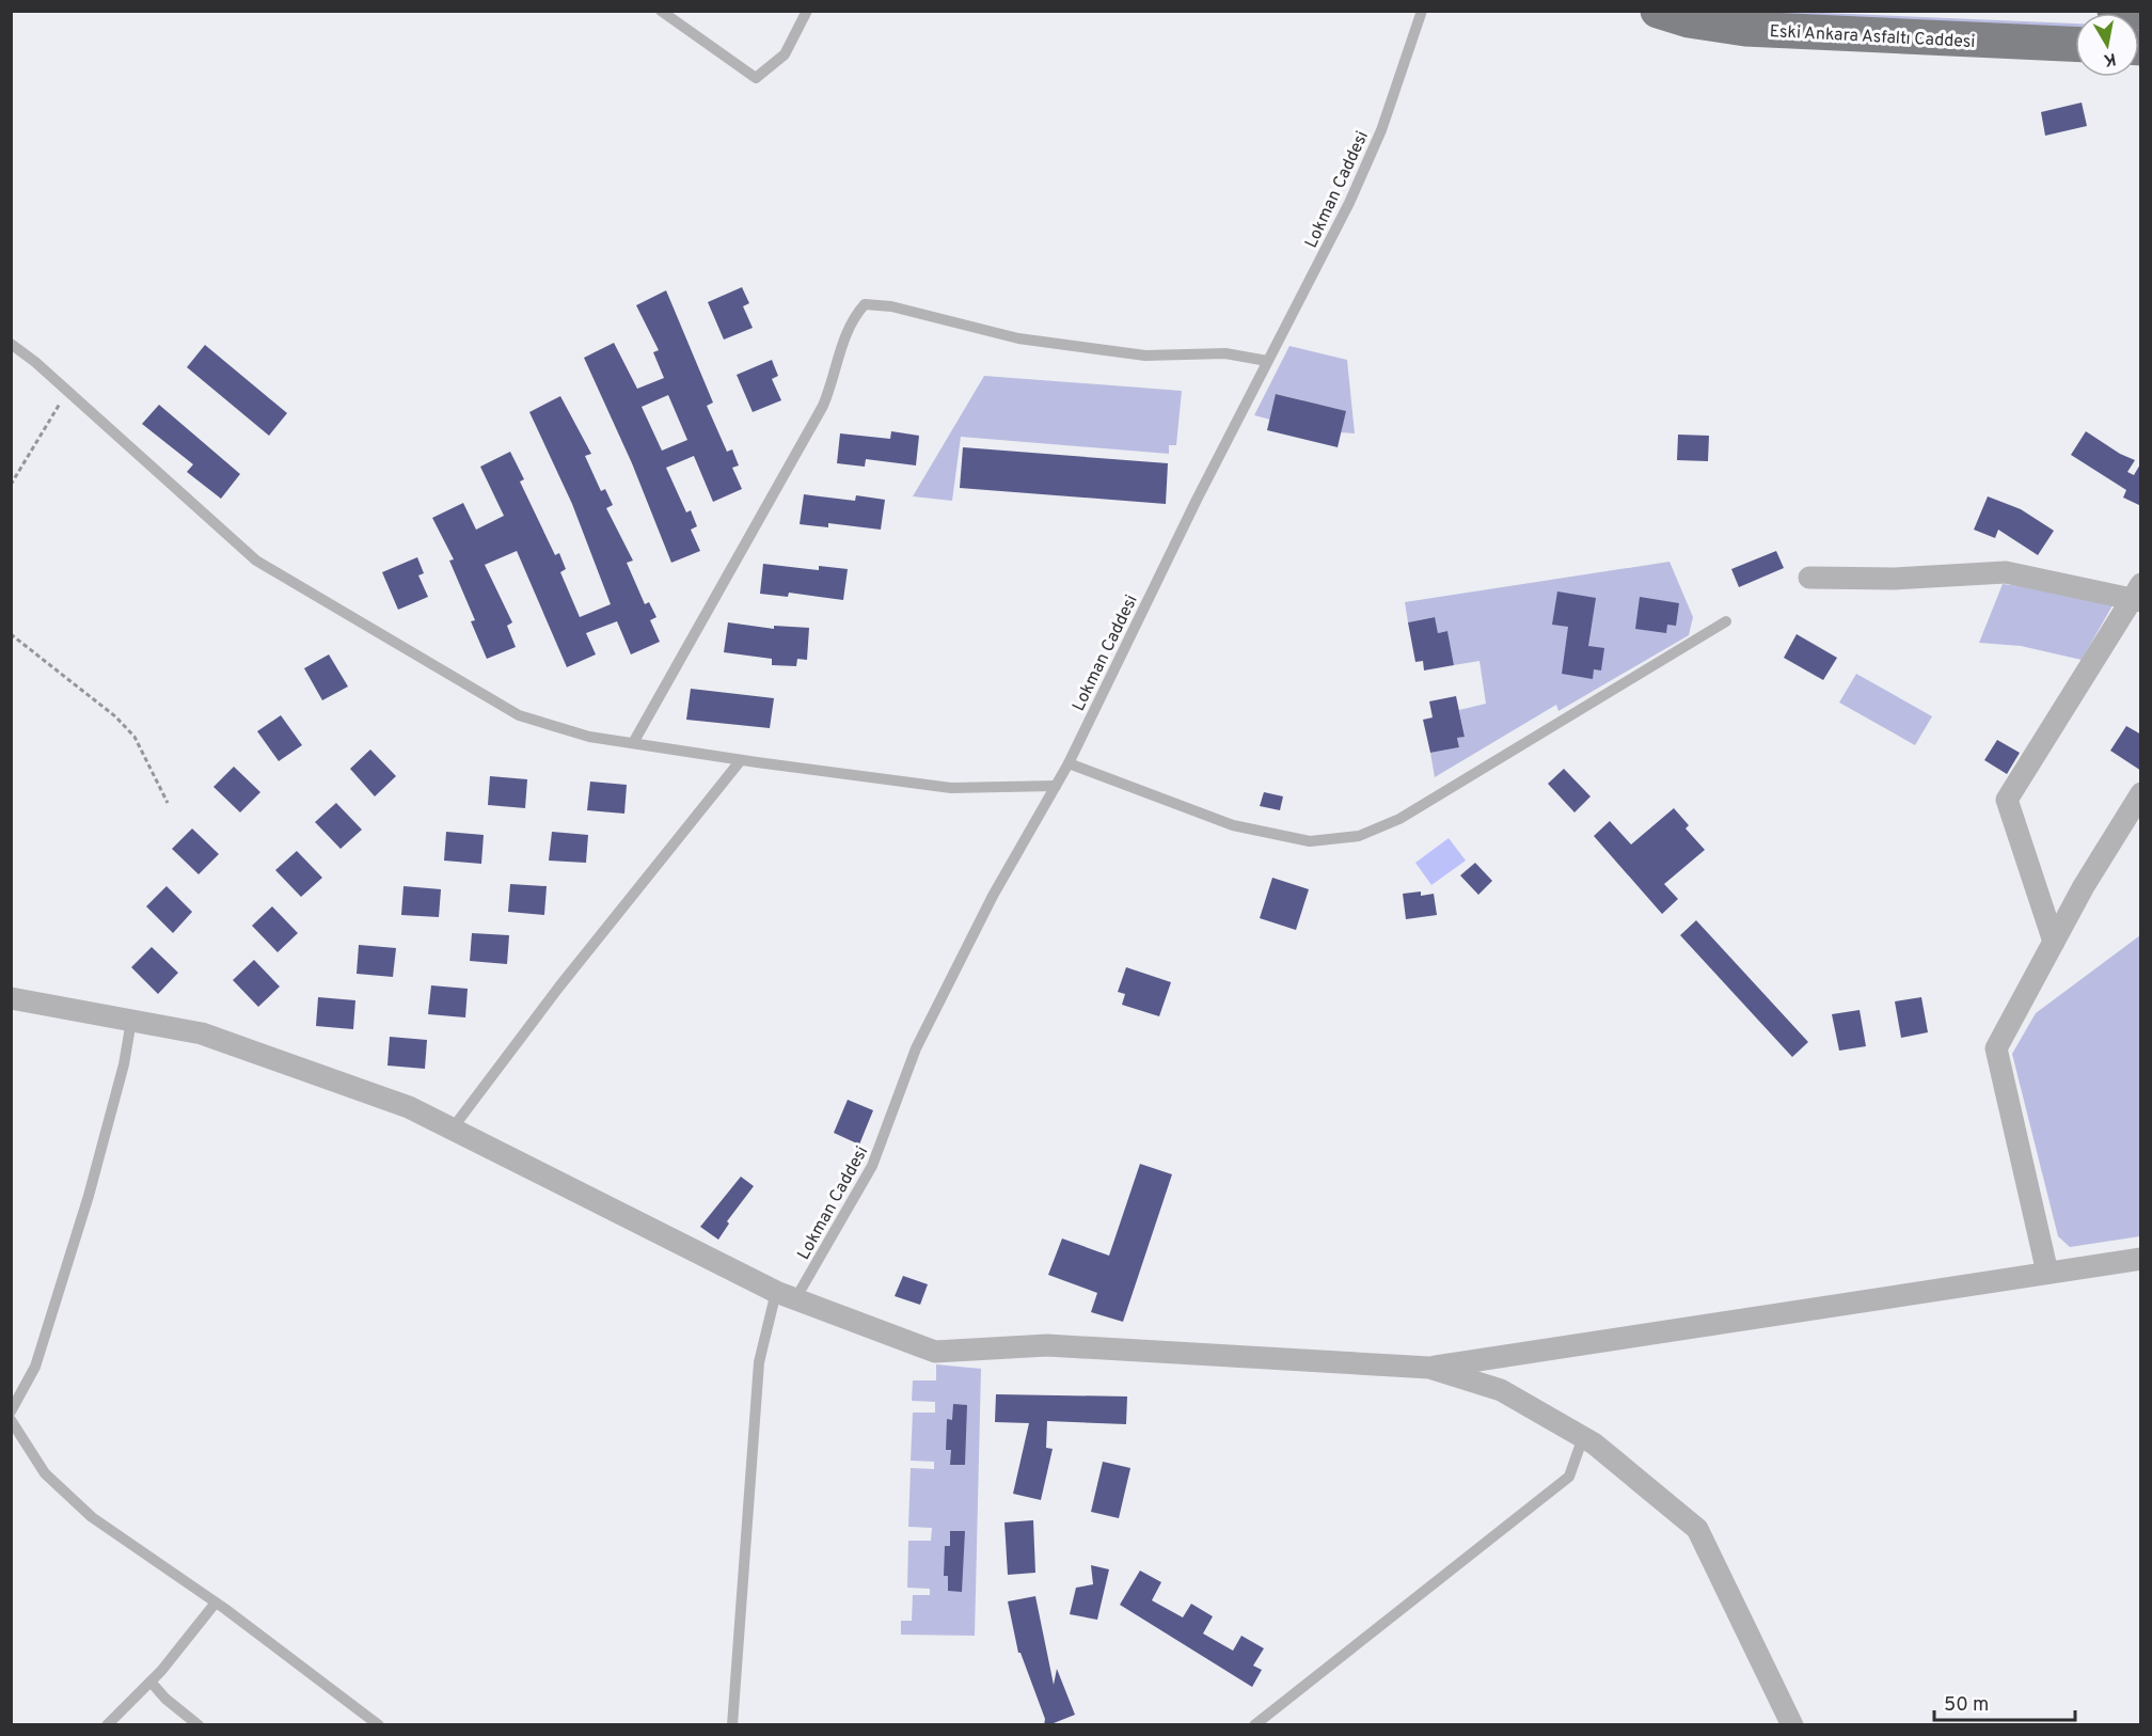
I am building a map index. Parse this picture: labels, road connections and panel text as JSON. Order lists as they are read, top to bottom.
{
  "streets": {
    "main road": ["Eski Ankara Asfaltı Caddesi"],
    "lane": ["Lokman Caddesi"]
  },
  "scale_bar": "50 m",
  "north": "bottom"
}
